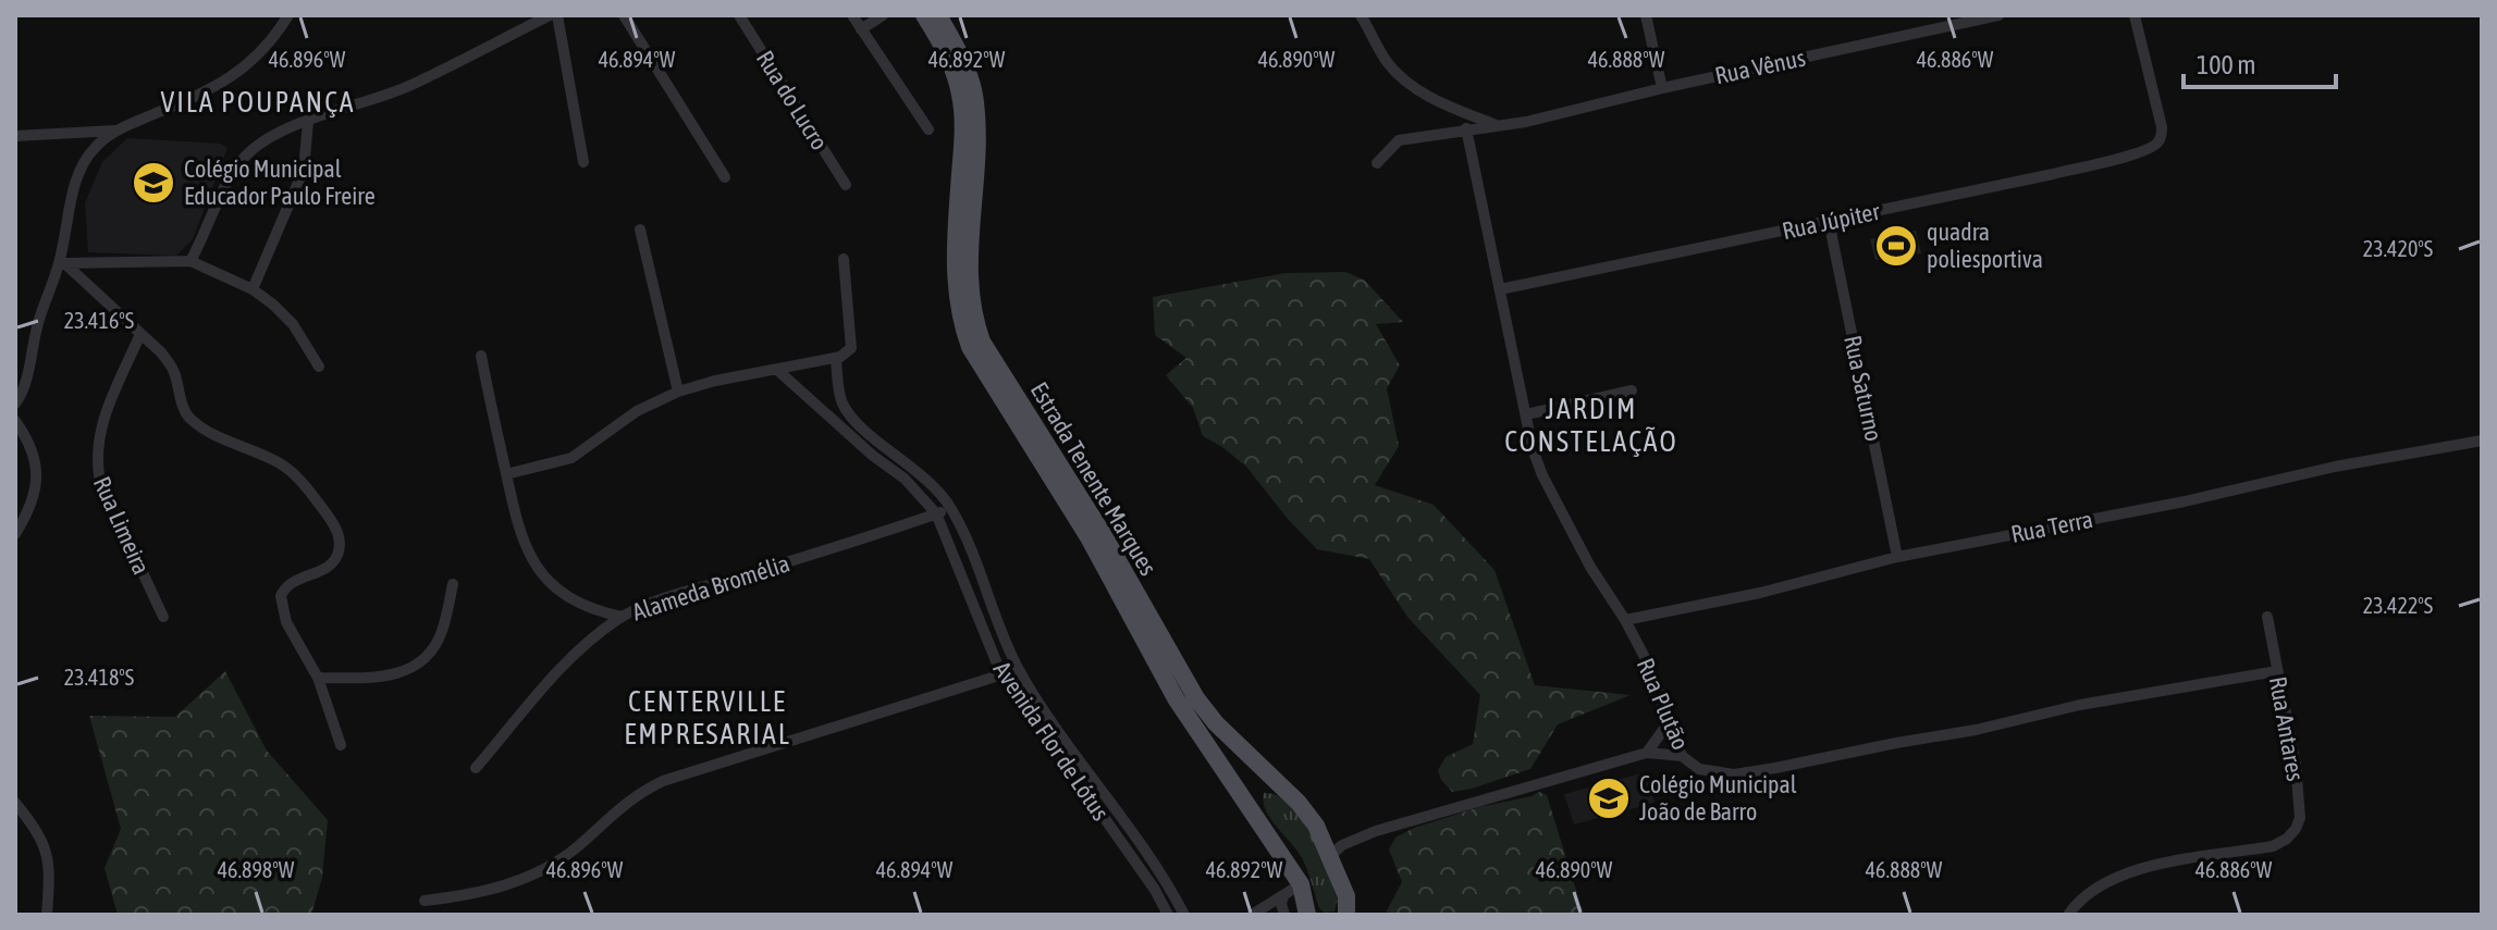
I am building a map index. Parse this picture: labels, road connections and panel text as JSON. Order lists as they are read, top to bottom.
{
  "streets": {
    "main road": ["Estrada Tenente Marques"],
    "street": [
      "Rua Vênus",
      "Rua do Lucro",
      "Rua Júpiter",
      "Rua Saturno",
      "Rua Limeira",
      "Rua Terra",
      "Alameda Bromélia",
      "Rua Plutão",
      "Rua Antares",
      "Avenida Flor de Lótus"
    ]
  },
  "crossings": [
    ["Rua Vênus", "Rua Plutão"],
    ["Rua Júpiter", "Rua Saturno"],
    ["Rua Júpiter", "Rua Plutão"],
    ["Rua Saturno", "Rua Terra"],
    ["Rua Terra", "Rua Plutão"],
    ["Alameda Bromélia", "Avenida Flor de Lótus"],
    ["Rua Plutão", "Rua Antares"]
  ],
  "districts": ["VILA POUPANÇA", "JARDIM CONSTELAÇÃO", "CENTERVILLE EMPRESARIAL"],
  "places": {
    "school or university": ["Colégio Municipal Educador Paulo Freire", "Colégio Municipal João de Barro"],
    "sports": ["quadra poliesportiva"]
  },
  "scale_bar": "100 m",
  "coordinates": [
    "46.896°W",
    "46.894°W",
    "46.892°W",
    "46.890°W",
    "46.888°W",
    "46.886°W",
    "23.420°S",
    "23.416°S",
    "23.422°S",
    "23.418°S",
    "46.898°W"
  ]
}
